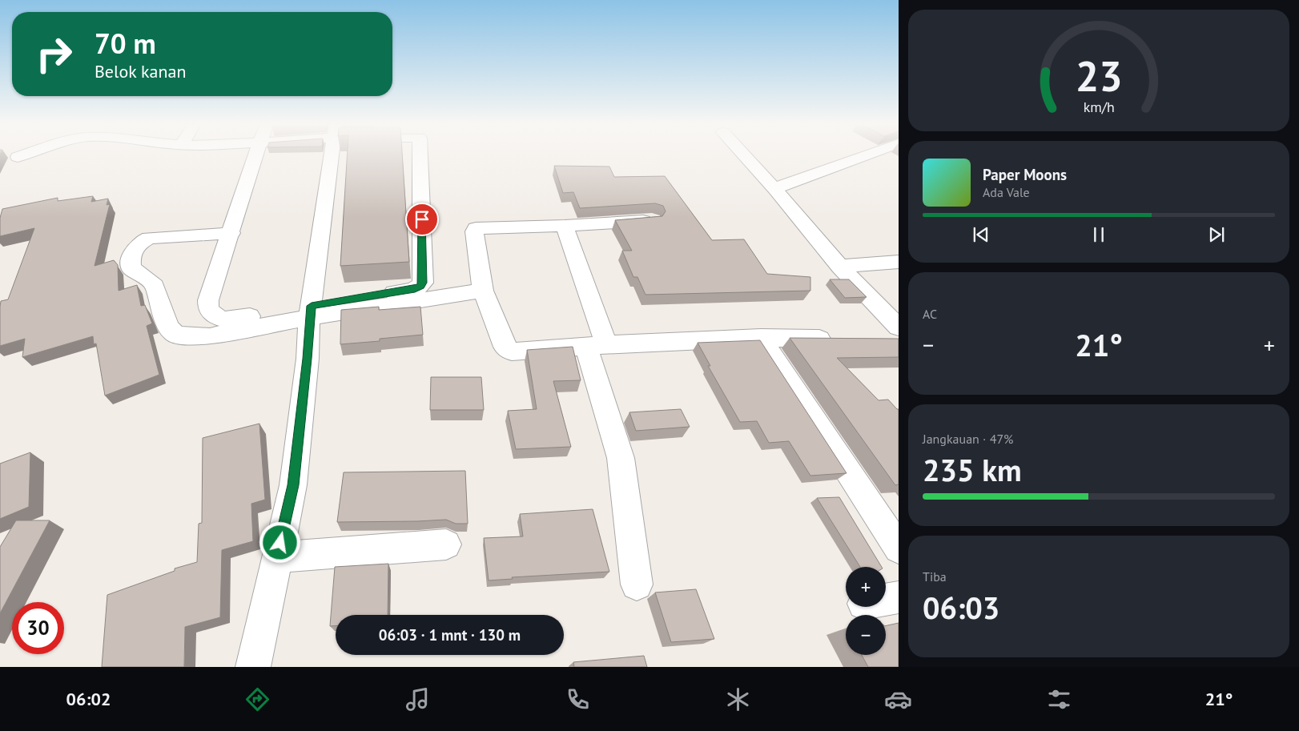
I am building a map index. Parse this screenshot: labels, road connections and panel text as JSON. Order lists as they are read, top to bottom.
{
  "page": {
    "turn": ["70 m", "Belok kanan"],
    "song": ["Paper Moons", "Ada Vale"],
    "tile": [
      "AC",
      ["Jangkauan · 47%", "235 km"],
      ["Tiba", "06:03"]
    ],
    "heat": ["−", "21°", "+"],
    "map_buttons": ["+", "−"],
    "limit": "30",
    "trip": "06:03 · 1 mnt · 130 m",
    "tabs": ["06:02", "21°"],
    "gauge": ["23", "km/h"]
  }
}
